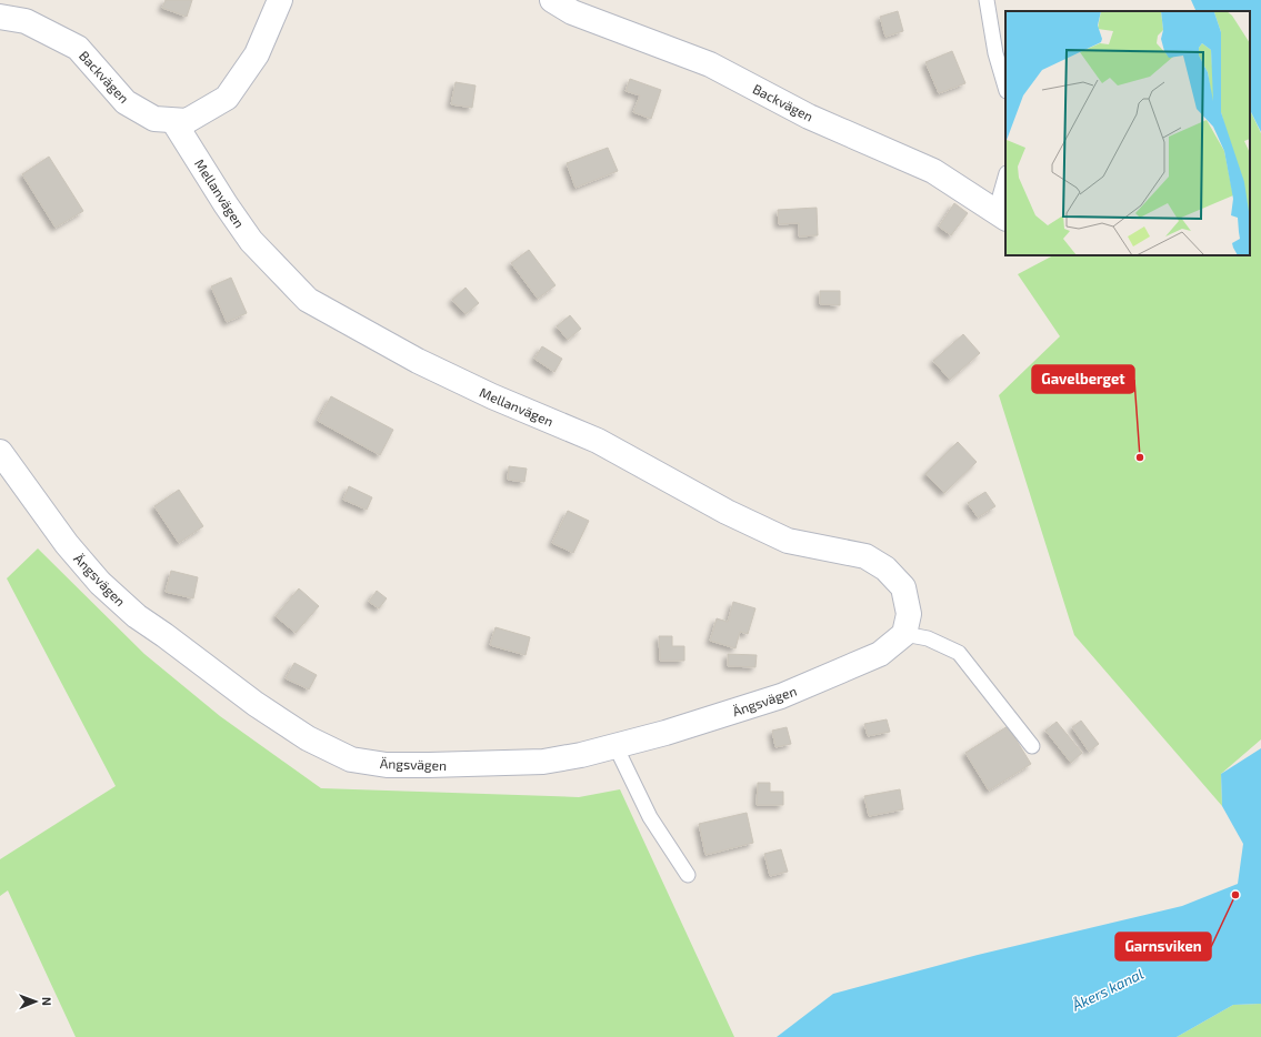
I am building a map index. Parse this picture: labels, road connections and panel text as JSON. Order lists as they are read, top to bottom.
{
  "streets": {
    "street": ["Backvägen", "Mellanvägen", "Ängsvägen"]
  },
  "crossings": [
    ["Backvägen", "Mellanvägen"],
    ["Mellanvägen", "Ängsvägen"]
  ],
  "water": ["Åkers kanal"],
  "places": ["Gavelberget", "Garnsviken"],
  "north": "right"
}
